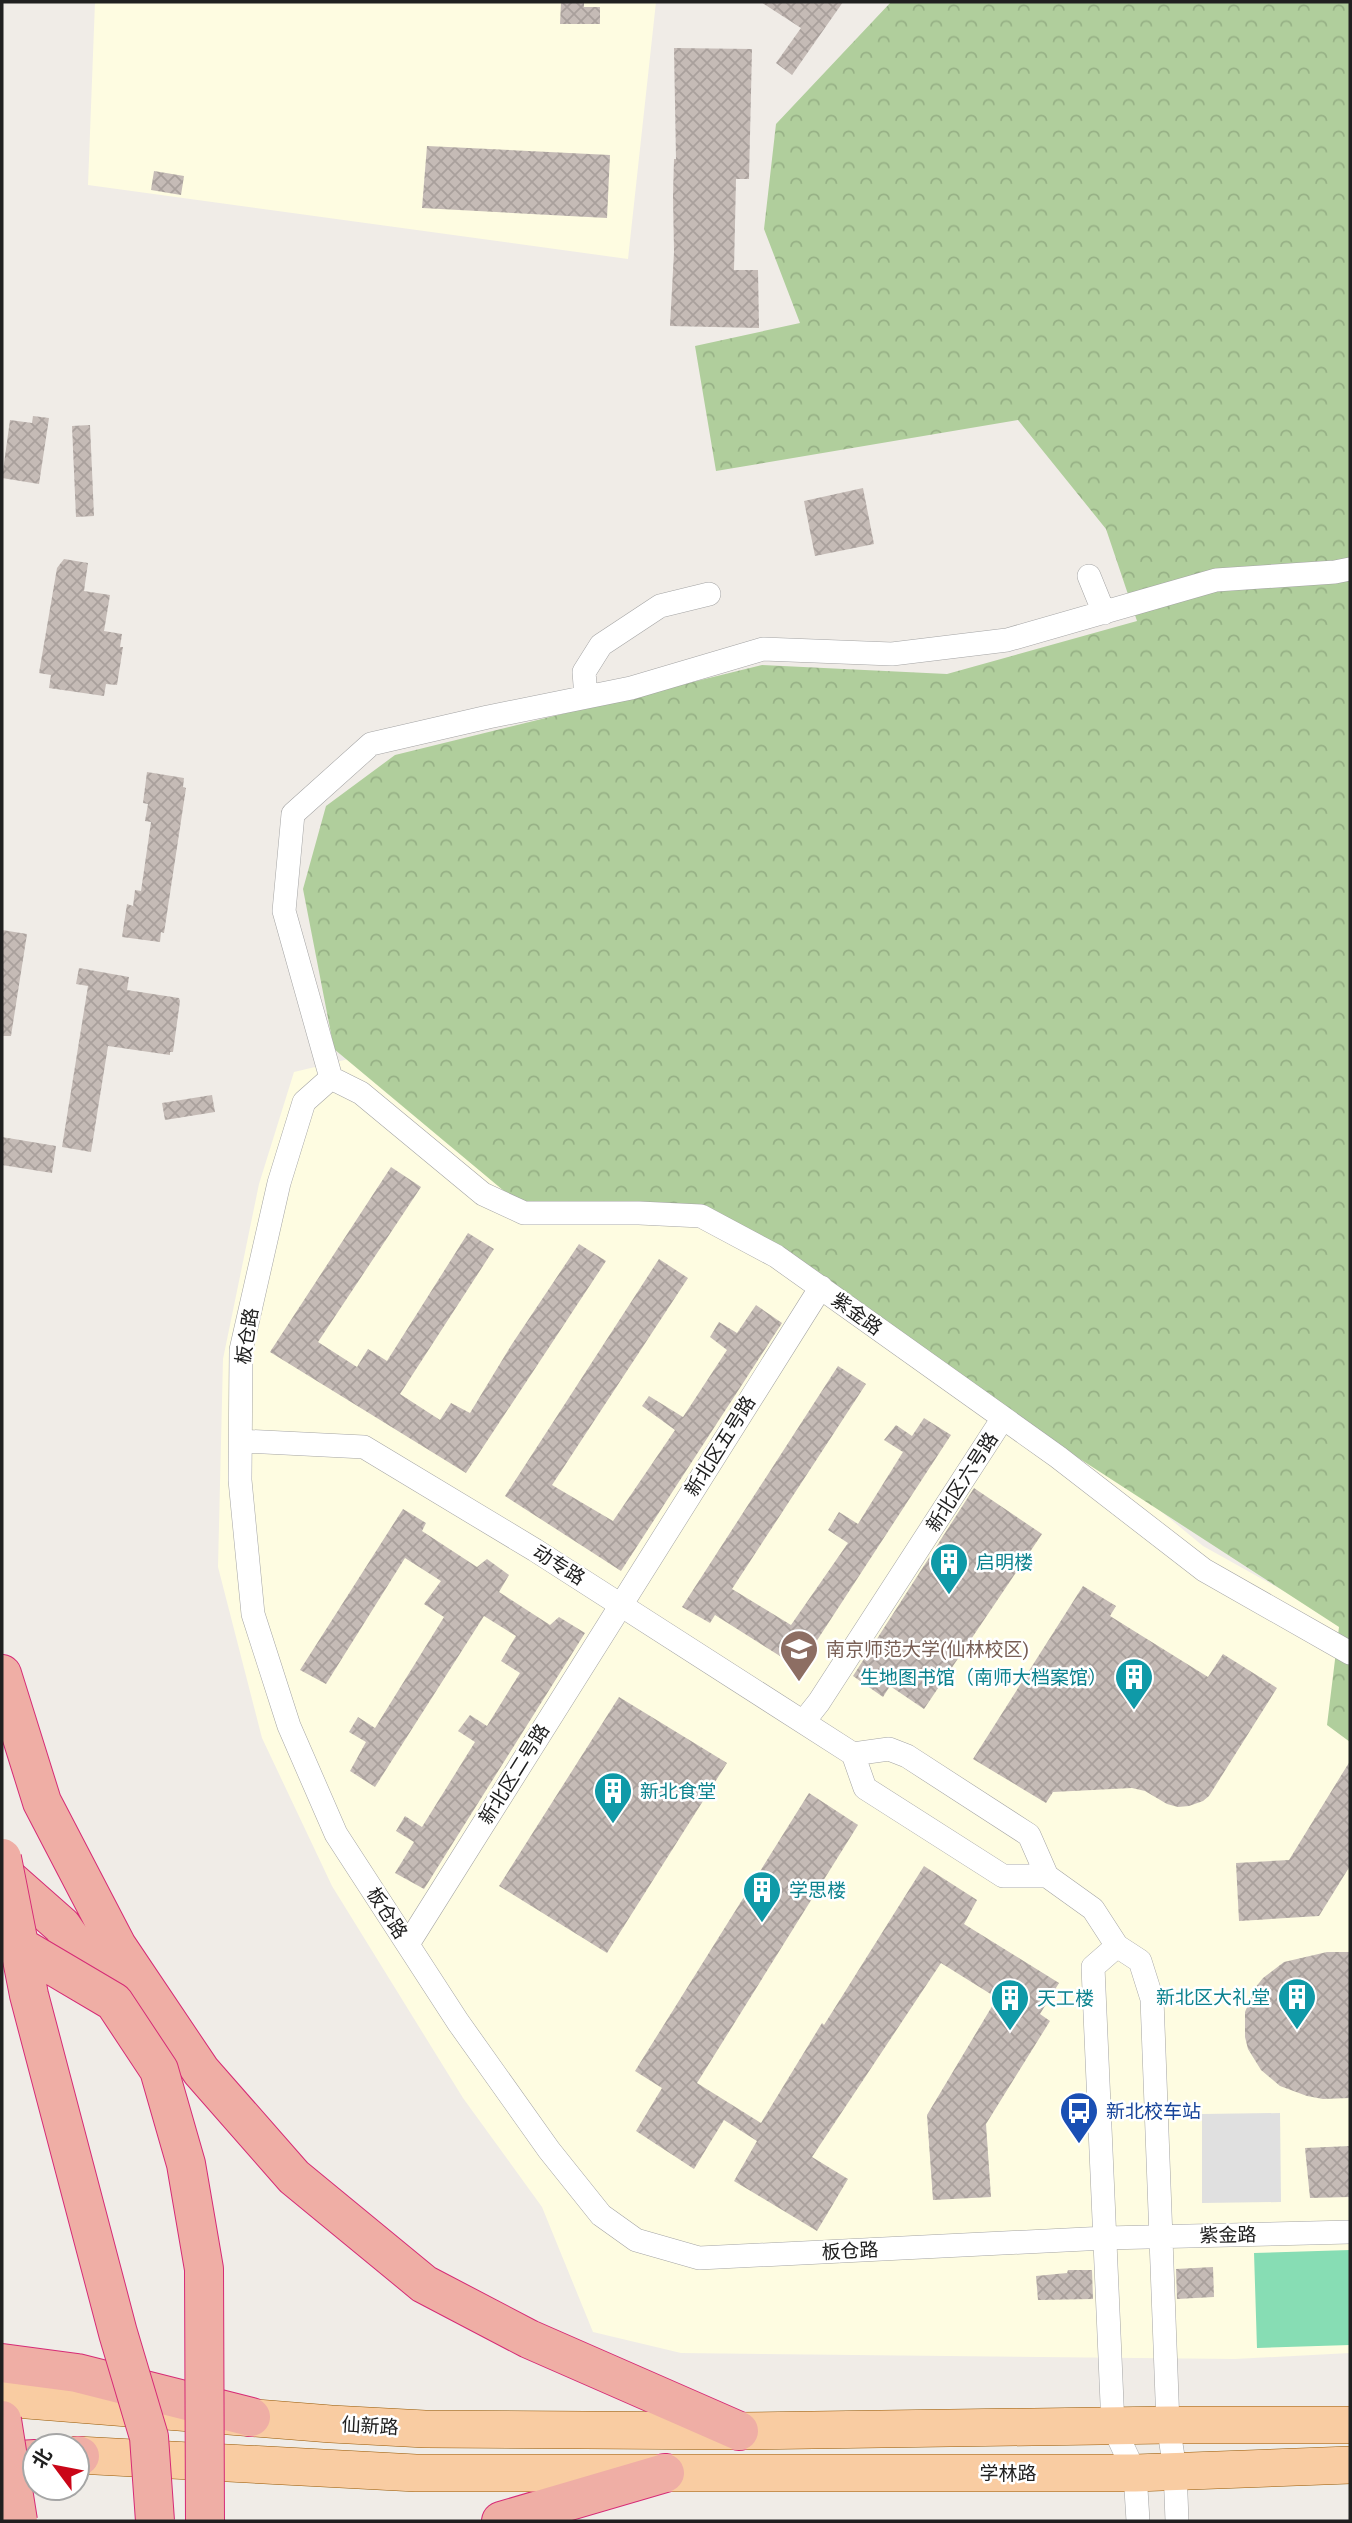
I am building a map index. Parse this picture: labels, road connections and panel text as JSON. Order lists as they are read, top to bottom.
{
  "streets": {
    "main road": ["仙新路", "学林路"],
    "street": [
      "紫金路",
      "板仓路",
      "新北区五号路",
      "新北区六号路",
      "动专路",
      "新北区二号路"
    ]
  },
  "crossings": [
    ["紫金路", "板仓路"],
    ["紫金路", "新北区五号路"],
    ["紫金路", "新北区六号路"],
    ["板仓路", "动专路"],
    ["板仓路", "新北区二号路"],
    ["新北区五号路", "动专路"],
    ["新北区五号路", "新北区二号路"],
    ["新北区六号路", "动专路"],
    ["动专路", "新北区二号路"]
  ],
  "places": {
    "building": [
      "启明楼",
      "生地图书馆（南师大档案馆）",
      "新北食堂",
      "学思楼",
      "新北区大礼堂",
      "天工楼"
    ],
    "school or university": ["南京师范大学(仙林校区)"],
    "bus stop": ["新北校车站"]
  },
  "north": "top left"
}
